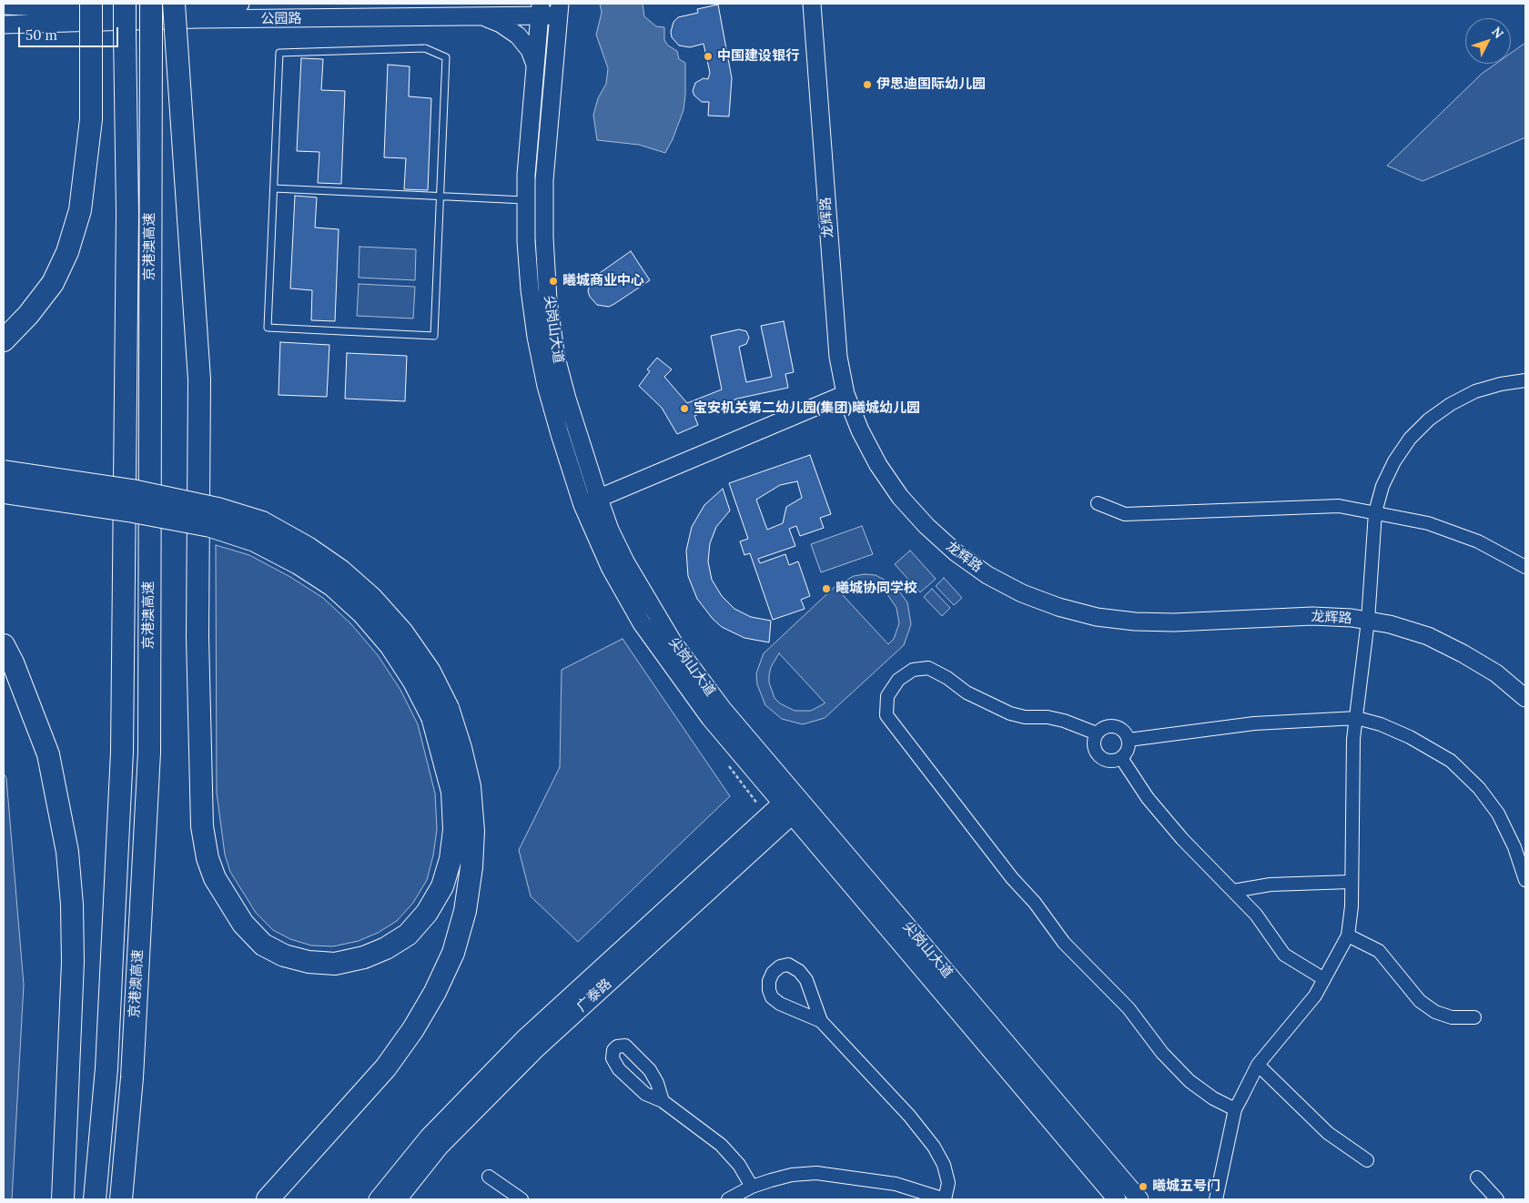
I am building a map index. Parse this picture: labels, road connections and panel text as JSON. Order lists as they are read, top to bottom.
{
  "streets": {
    "highway": ["京港澳高速"],
    "main road": [
      "公园路",
      "龙辉路",
      "尖岗山大道",
      "广泰路"
    ]
  },
  "crossings": [
    ["公园路", "尖岗山大道"],
    ["尖岗山大道", "广泰路"]
  ],
  "places": [
    "中国建设银行",
    "伊思迪国际幼儿园",
    "曦城商业中心",
    "宝安机关第二幼儿园(集团)曦城幼儿园",
    "曦城协同学校",
    "曦城五号门"
  ],
  "scale_bar": "50 m",
  "north": "top right"
}
